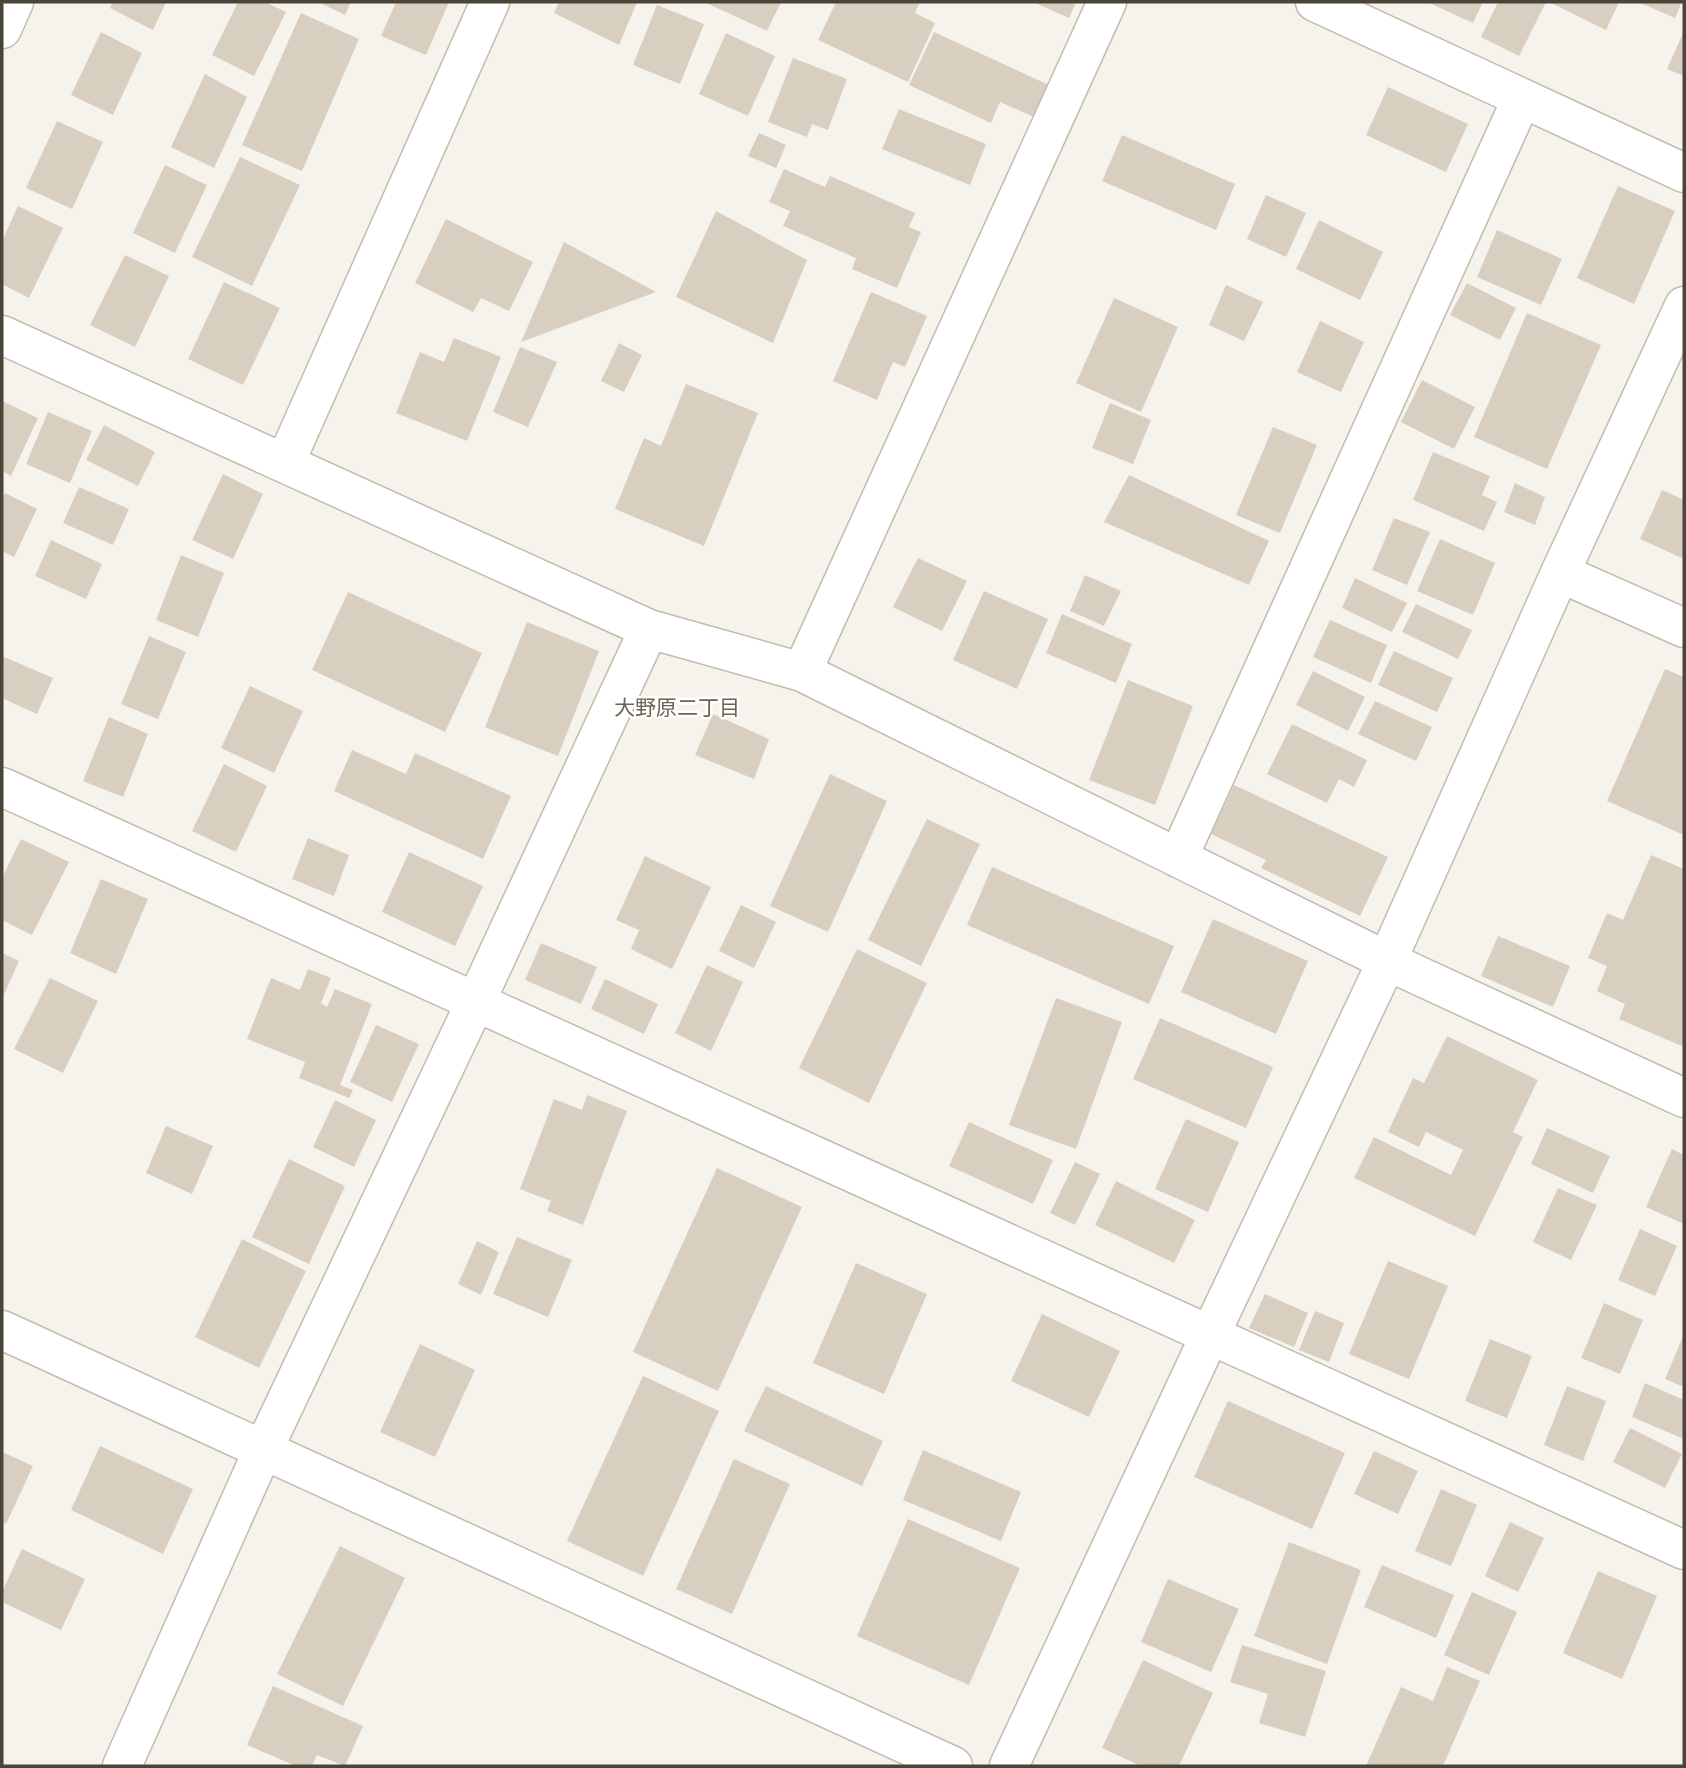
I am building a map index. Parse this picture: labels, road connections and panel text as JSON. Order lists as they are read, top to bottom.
{
  "districts": ["大野原二丁目"]
}
